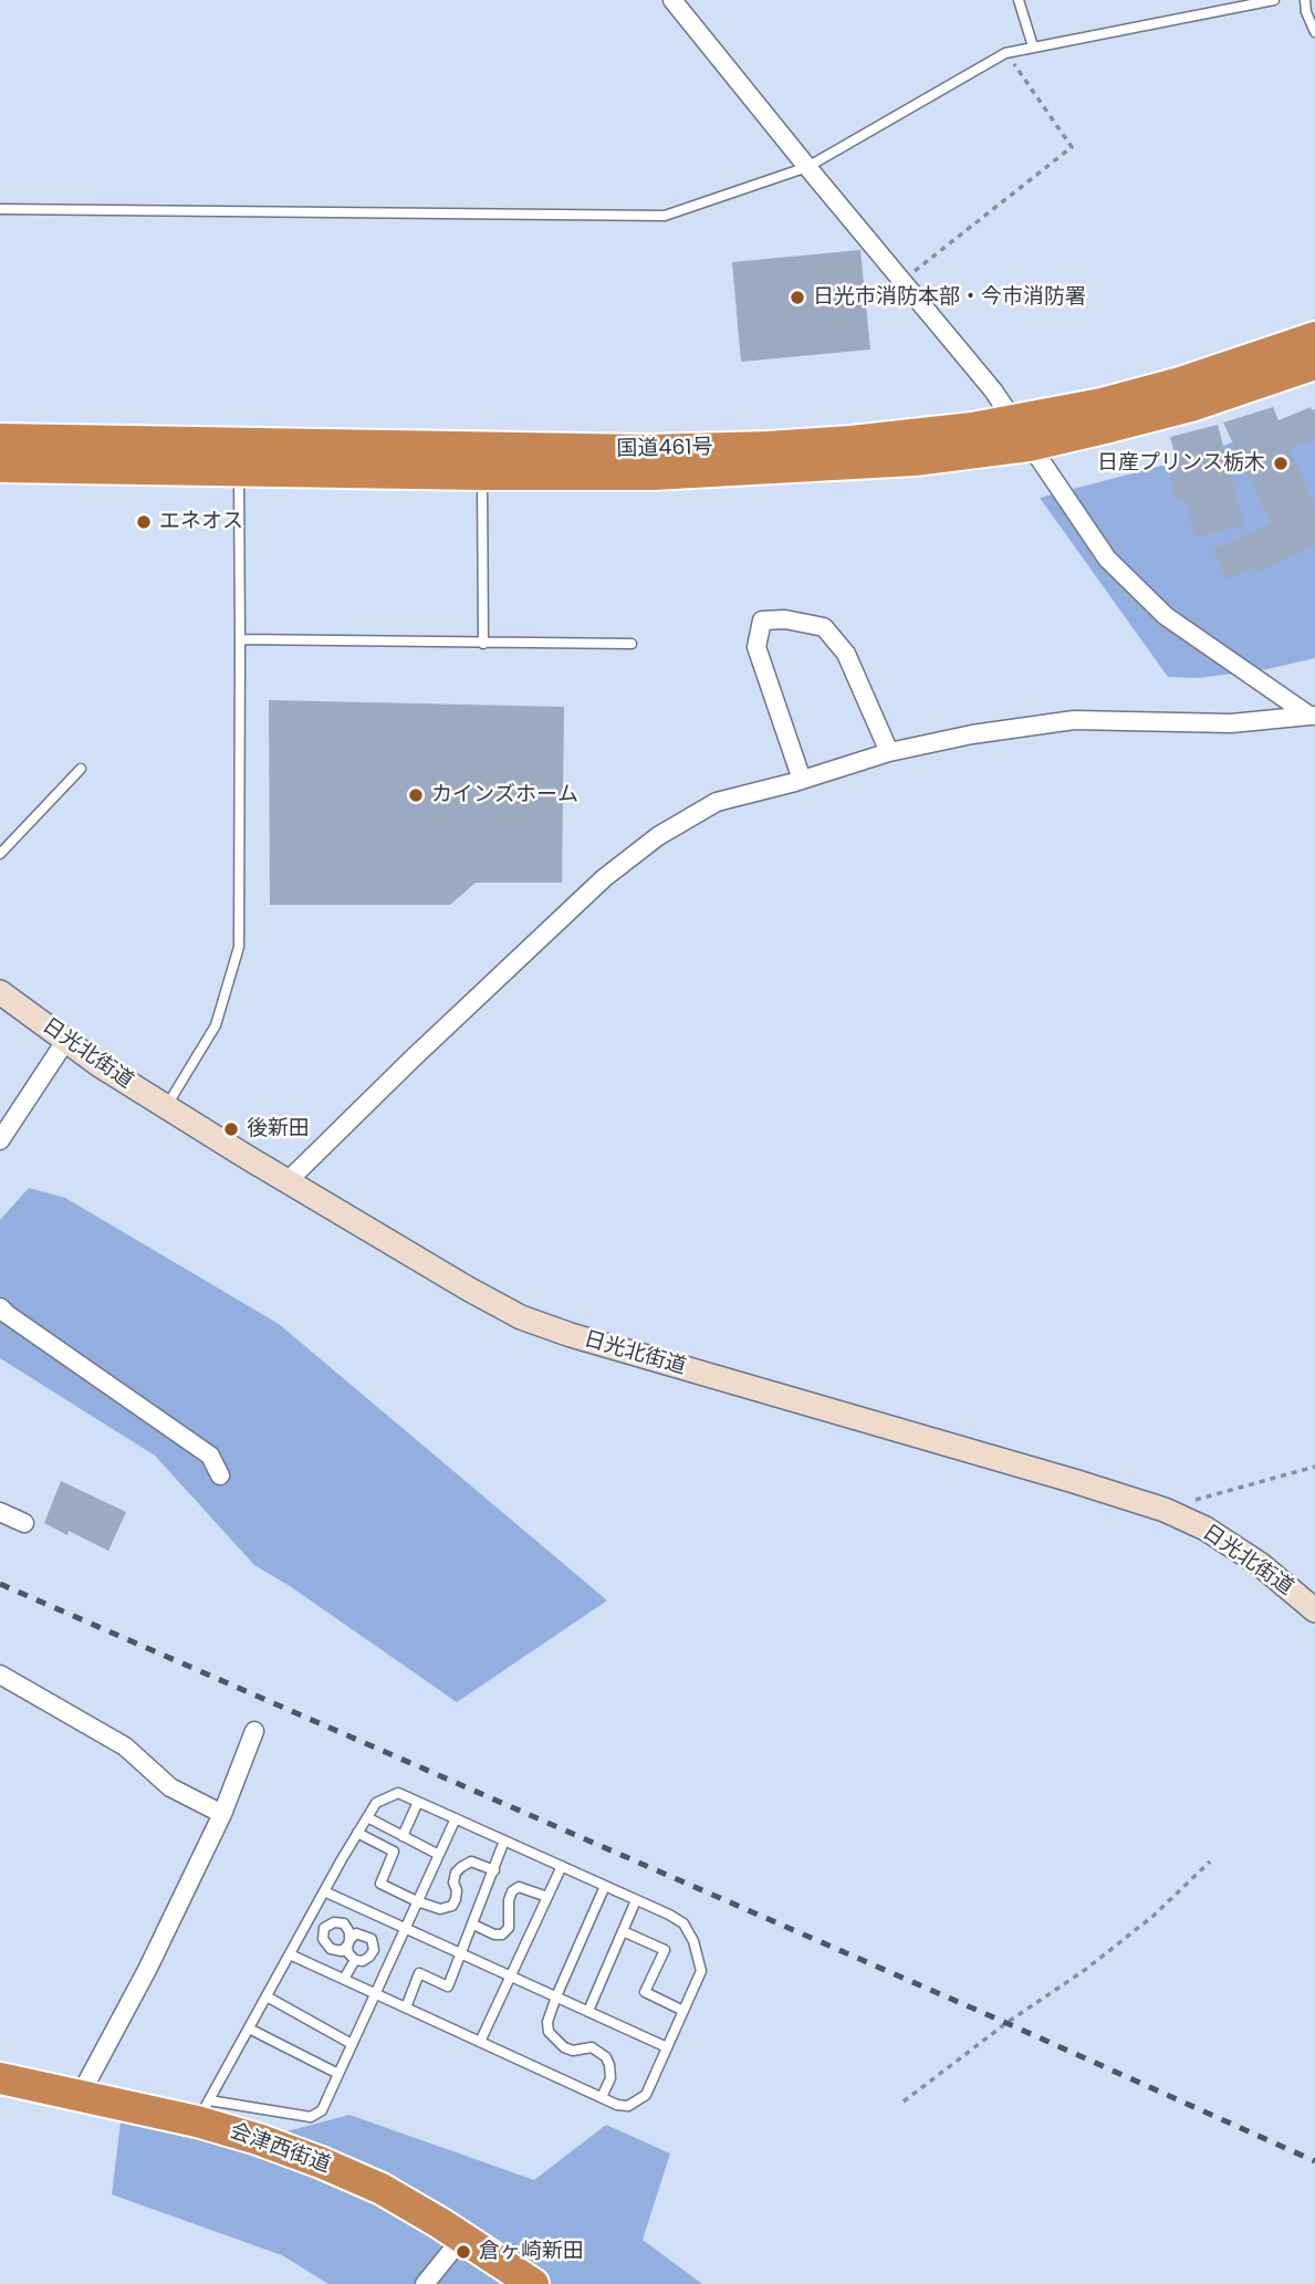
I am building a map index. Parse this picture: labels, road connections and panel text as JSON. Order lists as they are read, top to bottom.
{
  "streets": {
    "highway": ["国道461号", "会津西街道"],
    "street": ["日光北街道"]
  },
  "places": [
    "日光市消防本部・今市消防署",
    "日産プリンス栃木",
    "エネオス",
    "カインズホーム",
    "後新田",
    "倉ヶ崎新田"
  ]
}
